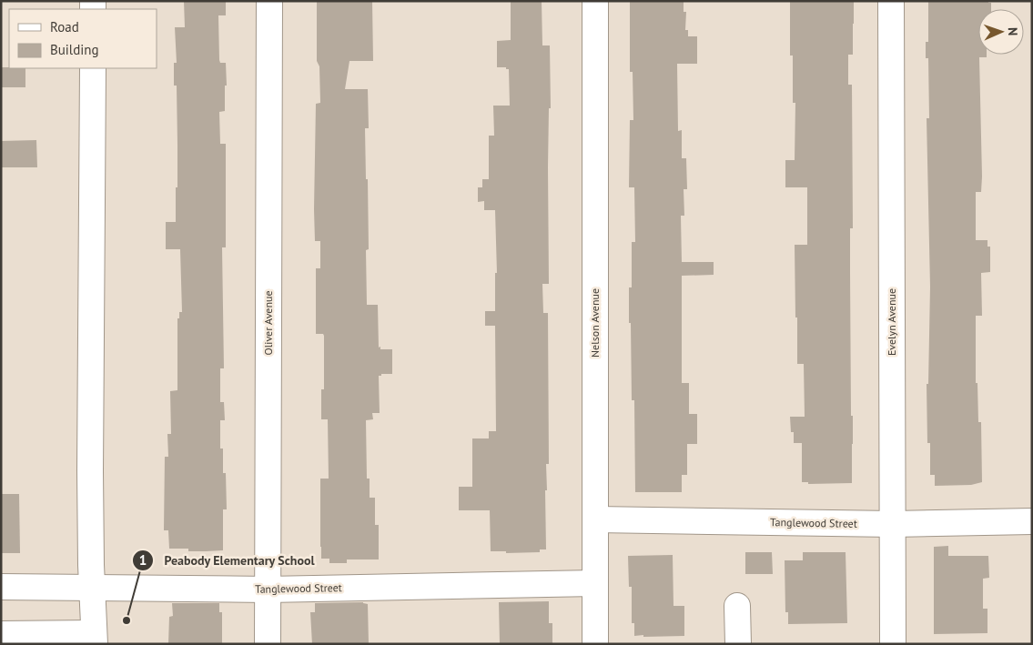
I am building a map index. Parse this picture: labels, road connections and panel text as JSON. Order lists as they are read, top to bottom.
{
  "streets": {
    "street": [
      "Evelyn Avenue",
      "Oliver Avenue",
      "Nelson Avenue",
      "Tanglewood Street"
    ]
  },
  "crossings": [
    ["Evelyn Avenue", "Tanglewood Street"],
    ["Oliver Avenue", "Tanglewood Street"],
    ["Nelson Avenue", "Tanglewood Street"]
  ],
  "places": ["Peabody Elementary School"],
  "legend": ["Road", "Building"],
  "north": "right"
}
